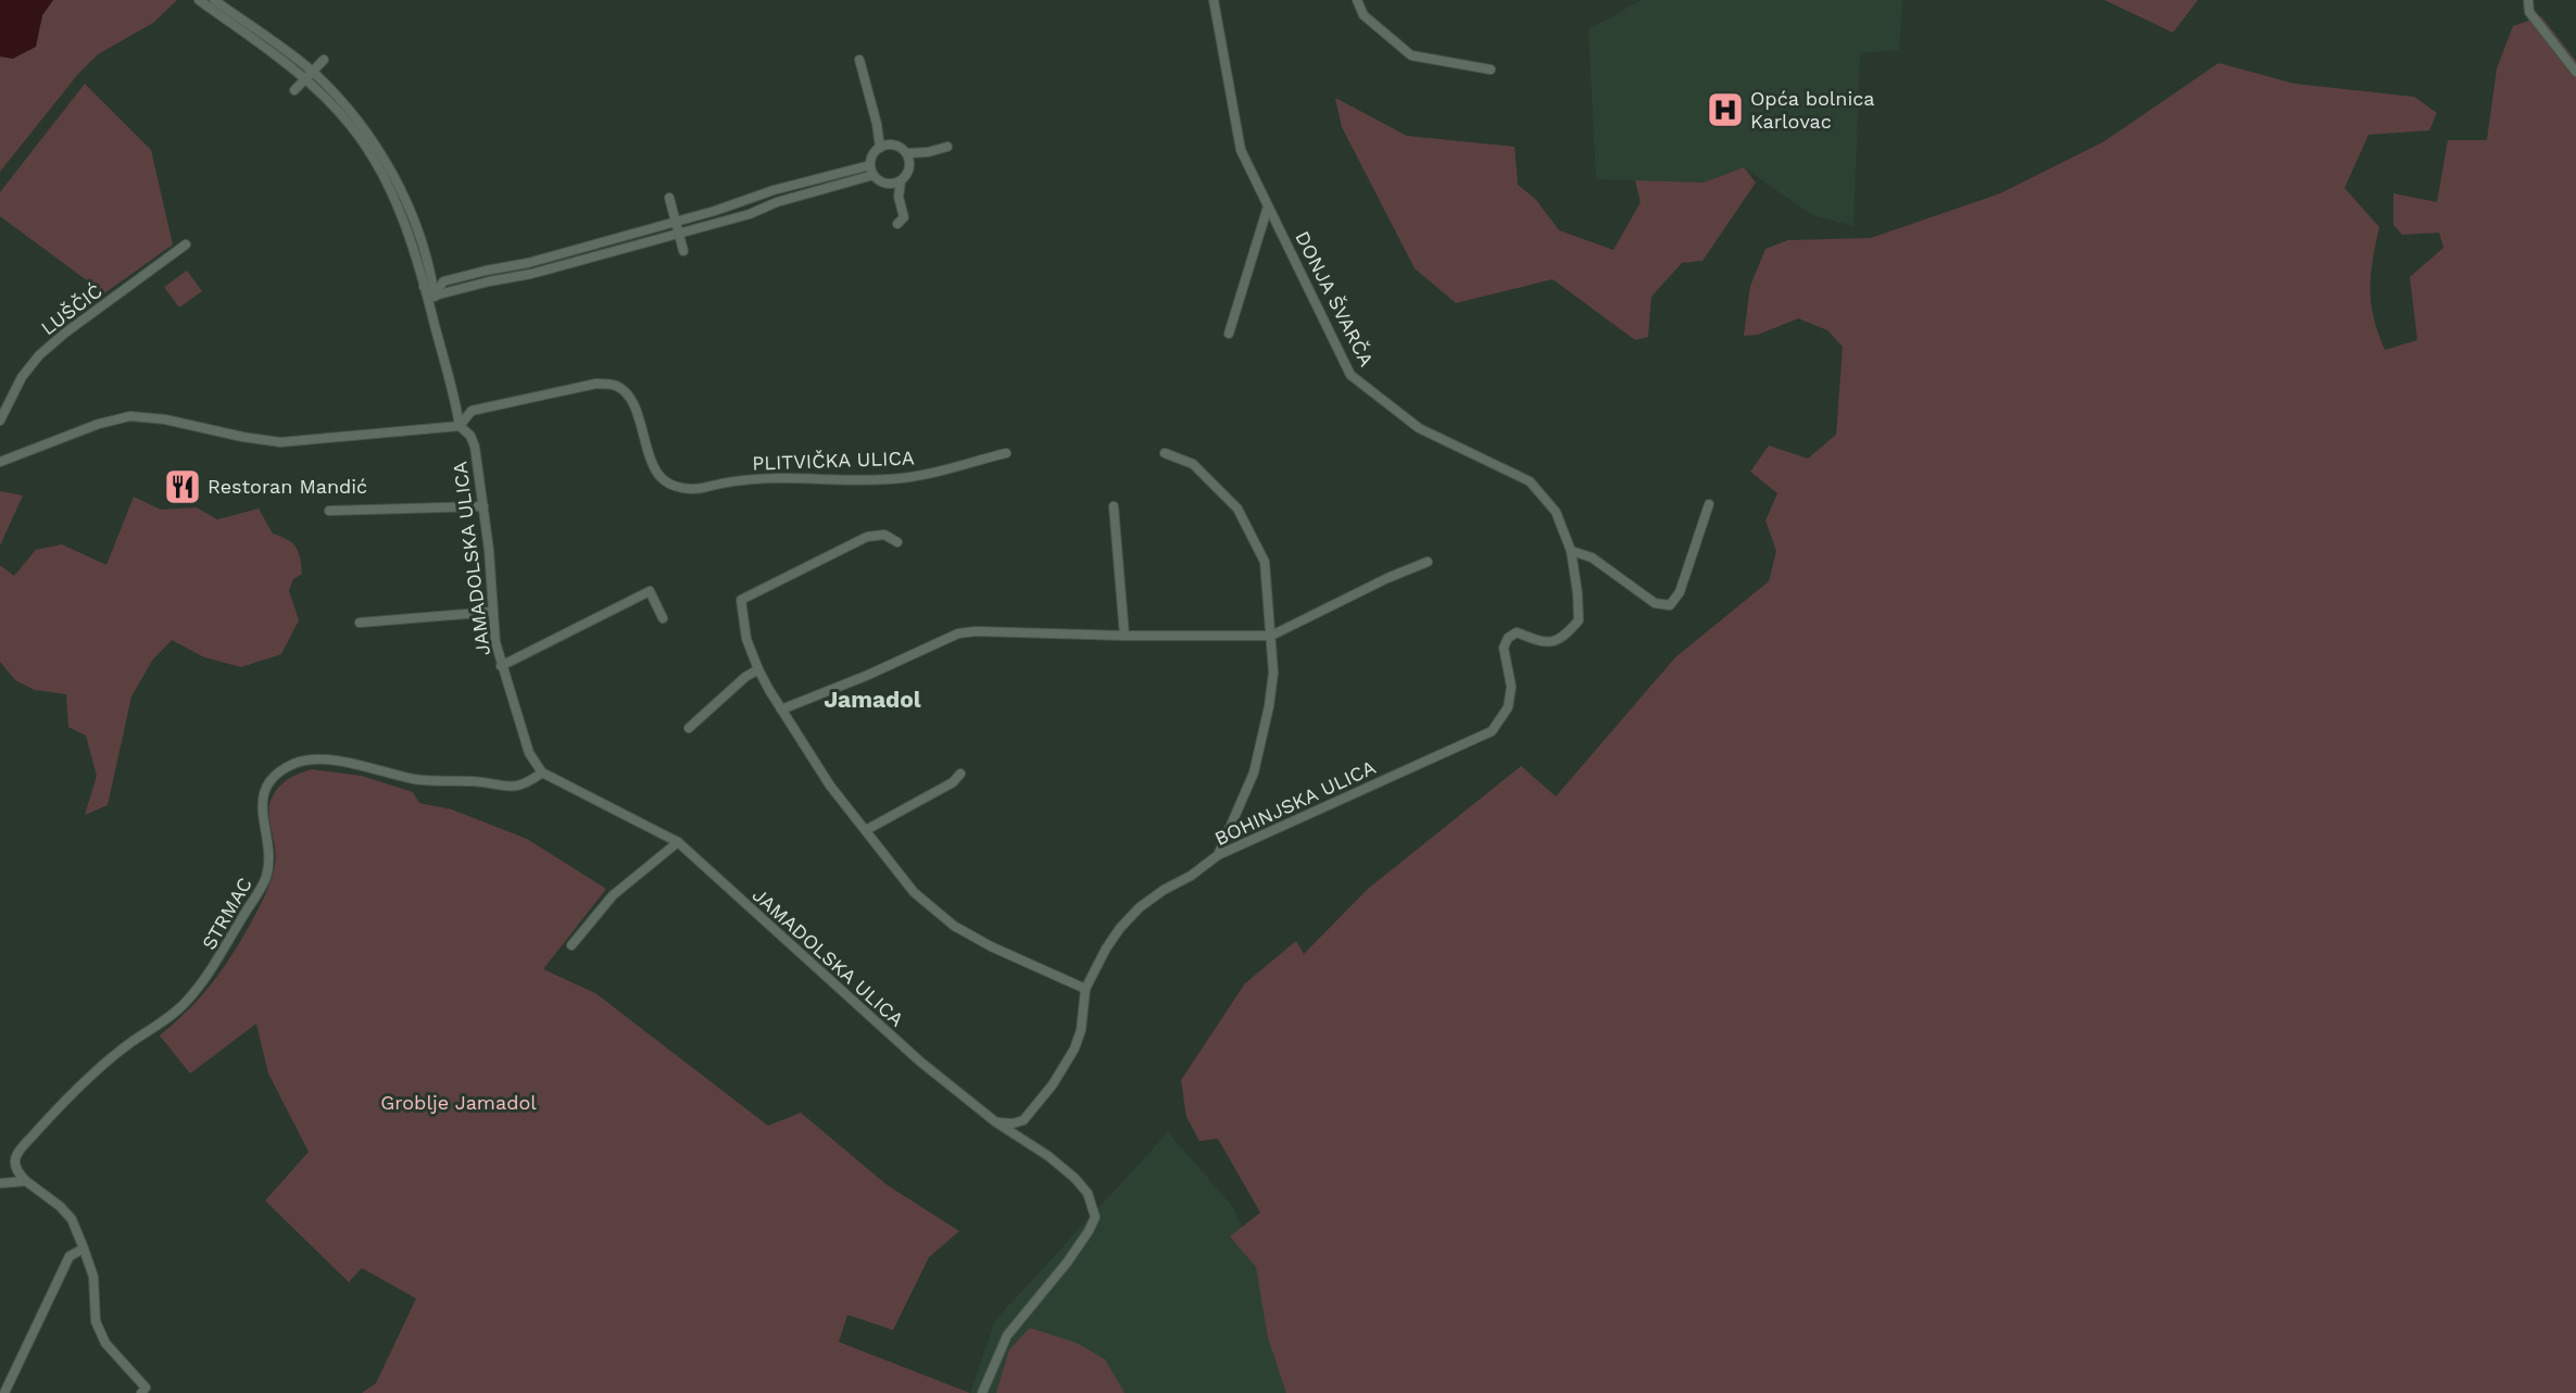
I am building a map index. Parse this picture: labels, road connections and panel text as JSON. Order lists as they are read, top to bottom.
{
  "streets": {
    "street": [
      "DONJA ŠVARČA",
      "LUŠČIĆ",
      "PLITVIČKA ULICA",
      "JAMADOLSKA ULICA",
      "BOHINJSKA ULICA",
      "STRMAC"
    ]
  },
  "crossings": [
    ["DONJA ŠVARČA", "BOHINJSKA ULICA"],
    ["PLITVIČKA ULICA", "JAMADOLSKA ULICA"],
    ["JAMADOLSKA ULICA", "BOHINJSKA ULICA"],
    ["JAMADOLSKA ULICA", "STRMAC"]
  ],
  "districts": ["Jamadol"],
  "parks": ["Groblje Jamadol"],
  "places": {
    "hospital": ["Opća bolnica Karlovac"],
    "restaurant": ["Restoran Mandić"]
  }
}
